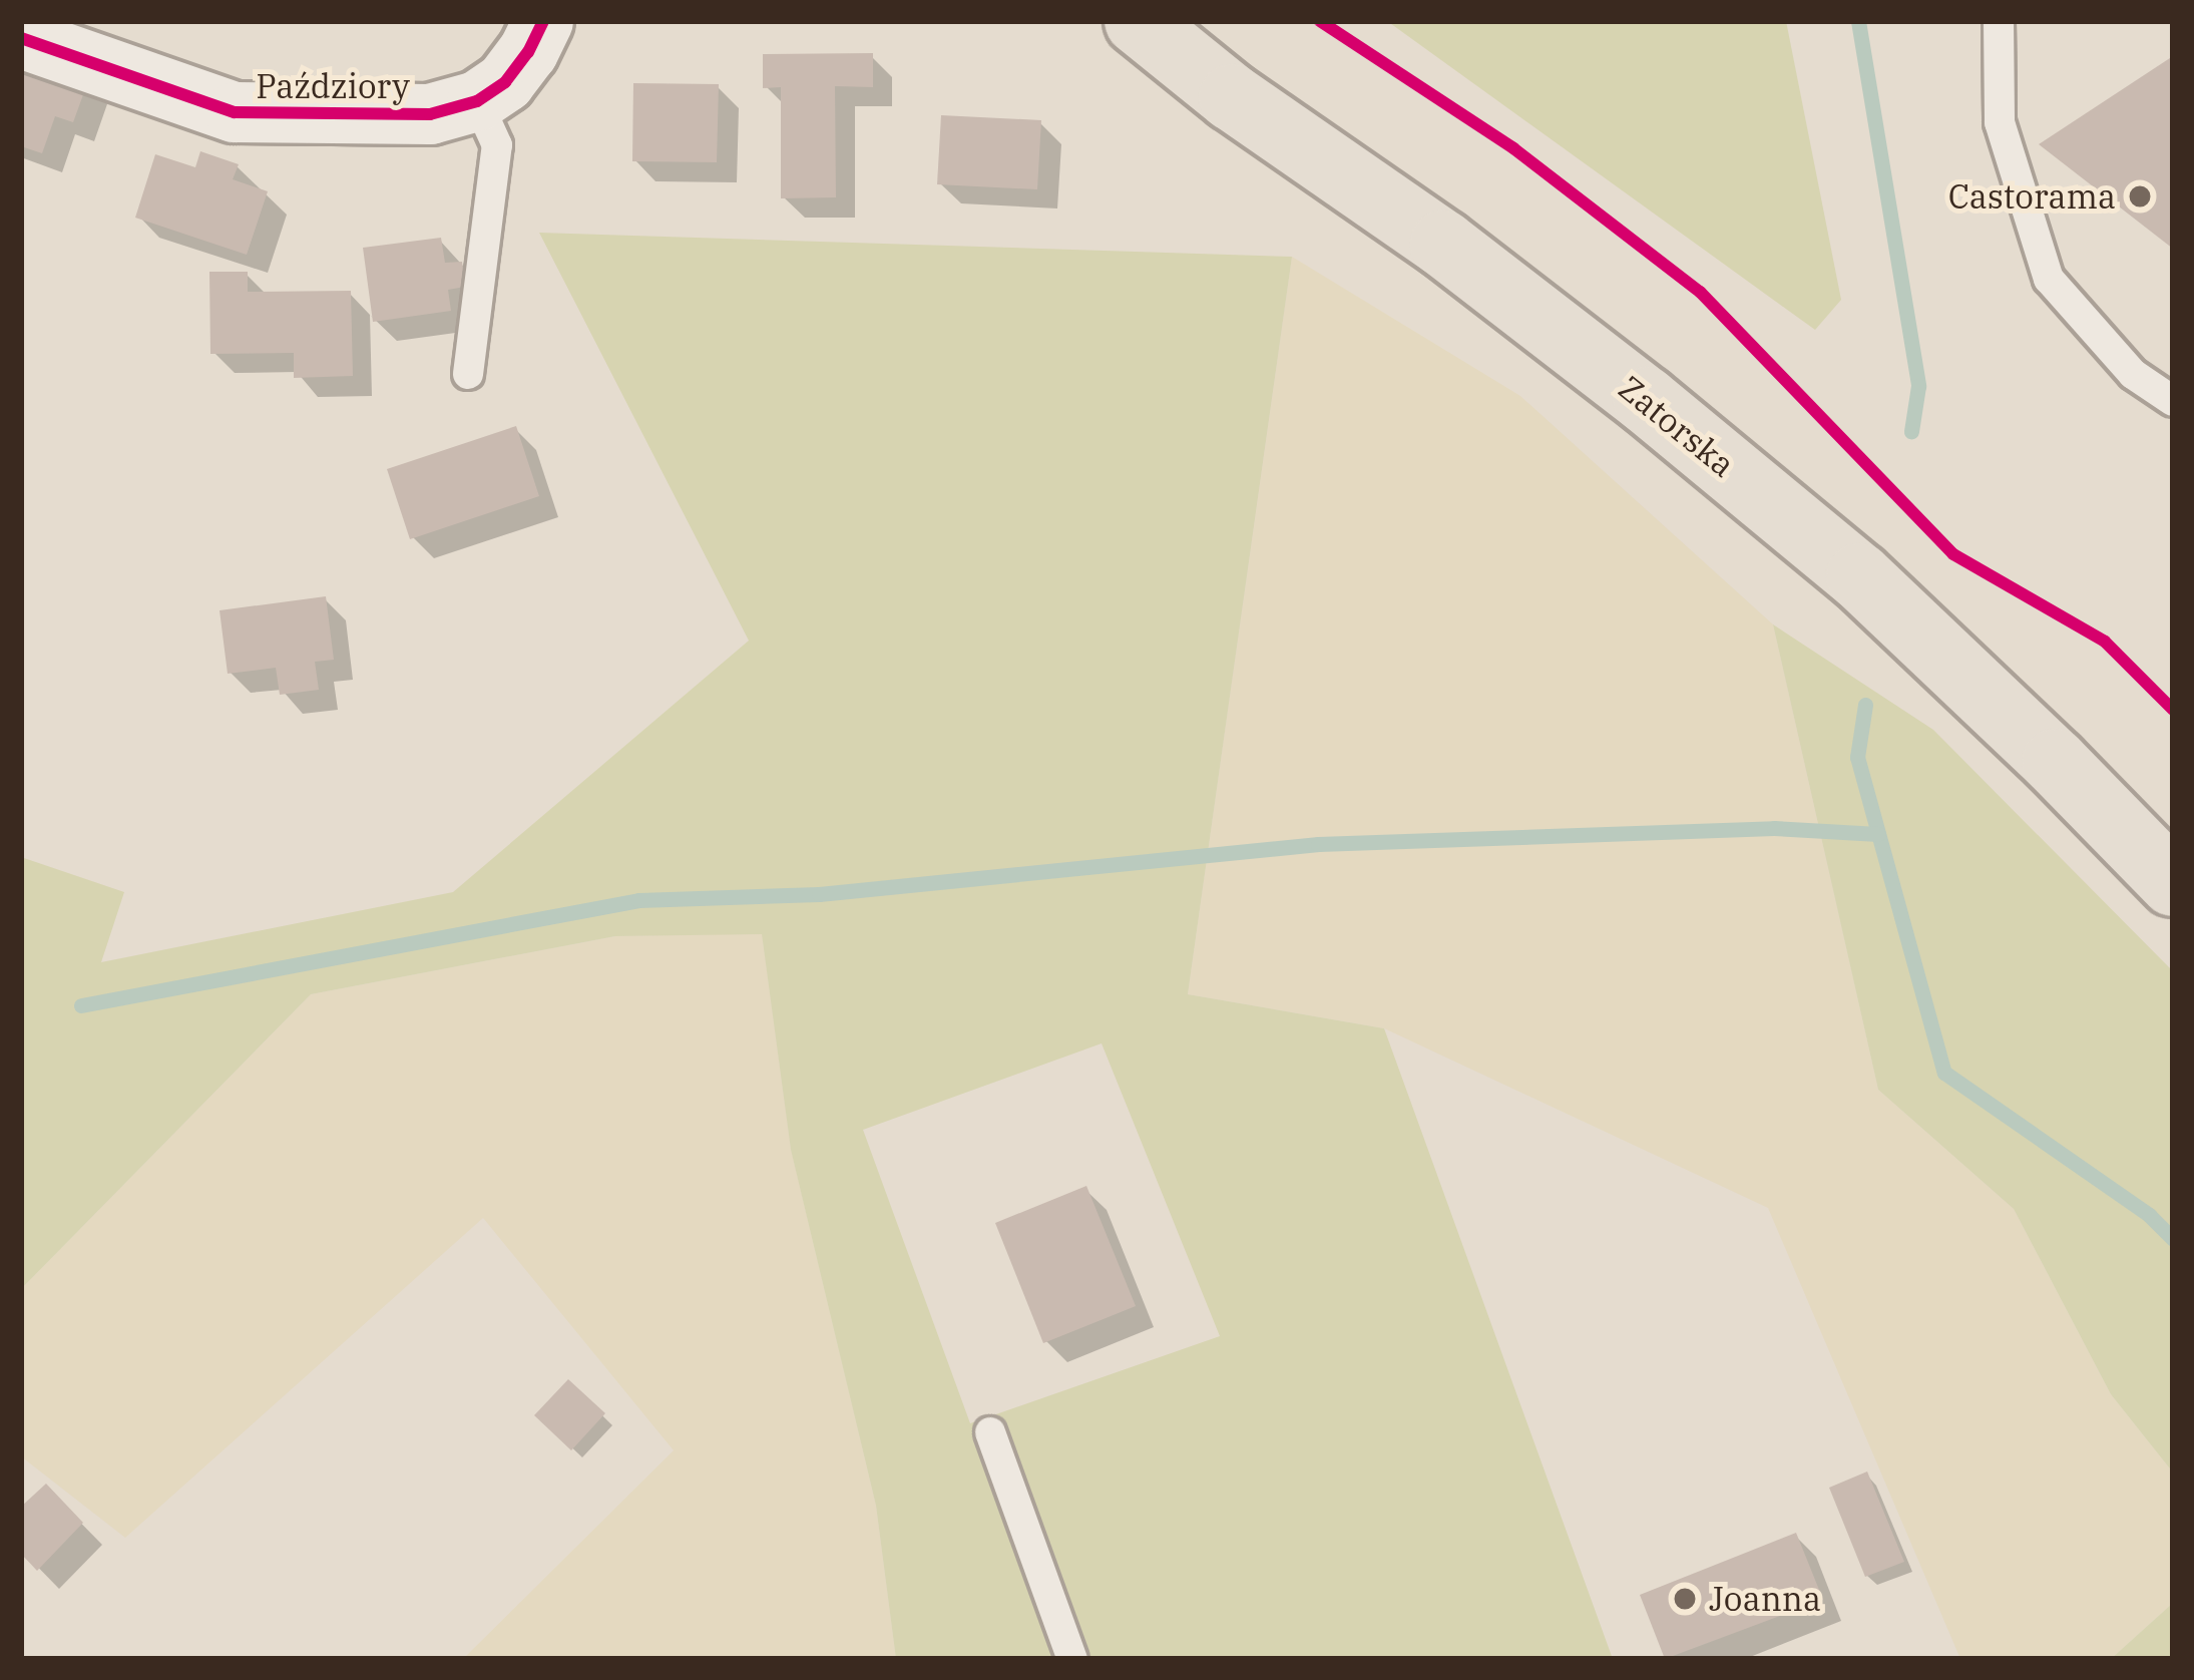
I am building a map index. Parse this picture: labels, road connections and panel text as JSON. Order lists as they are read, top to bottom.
{
  "streets": {
    "main road": ["Zatorska"],
    "street": ["Paździory"]
  },
  "places": ["Castorama", "Joanna"]
}
